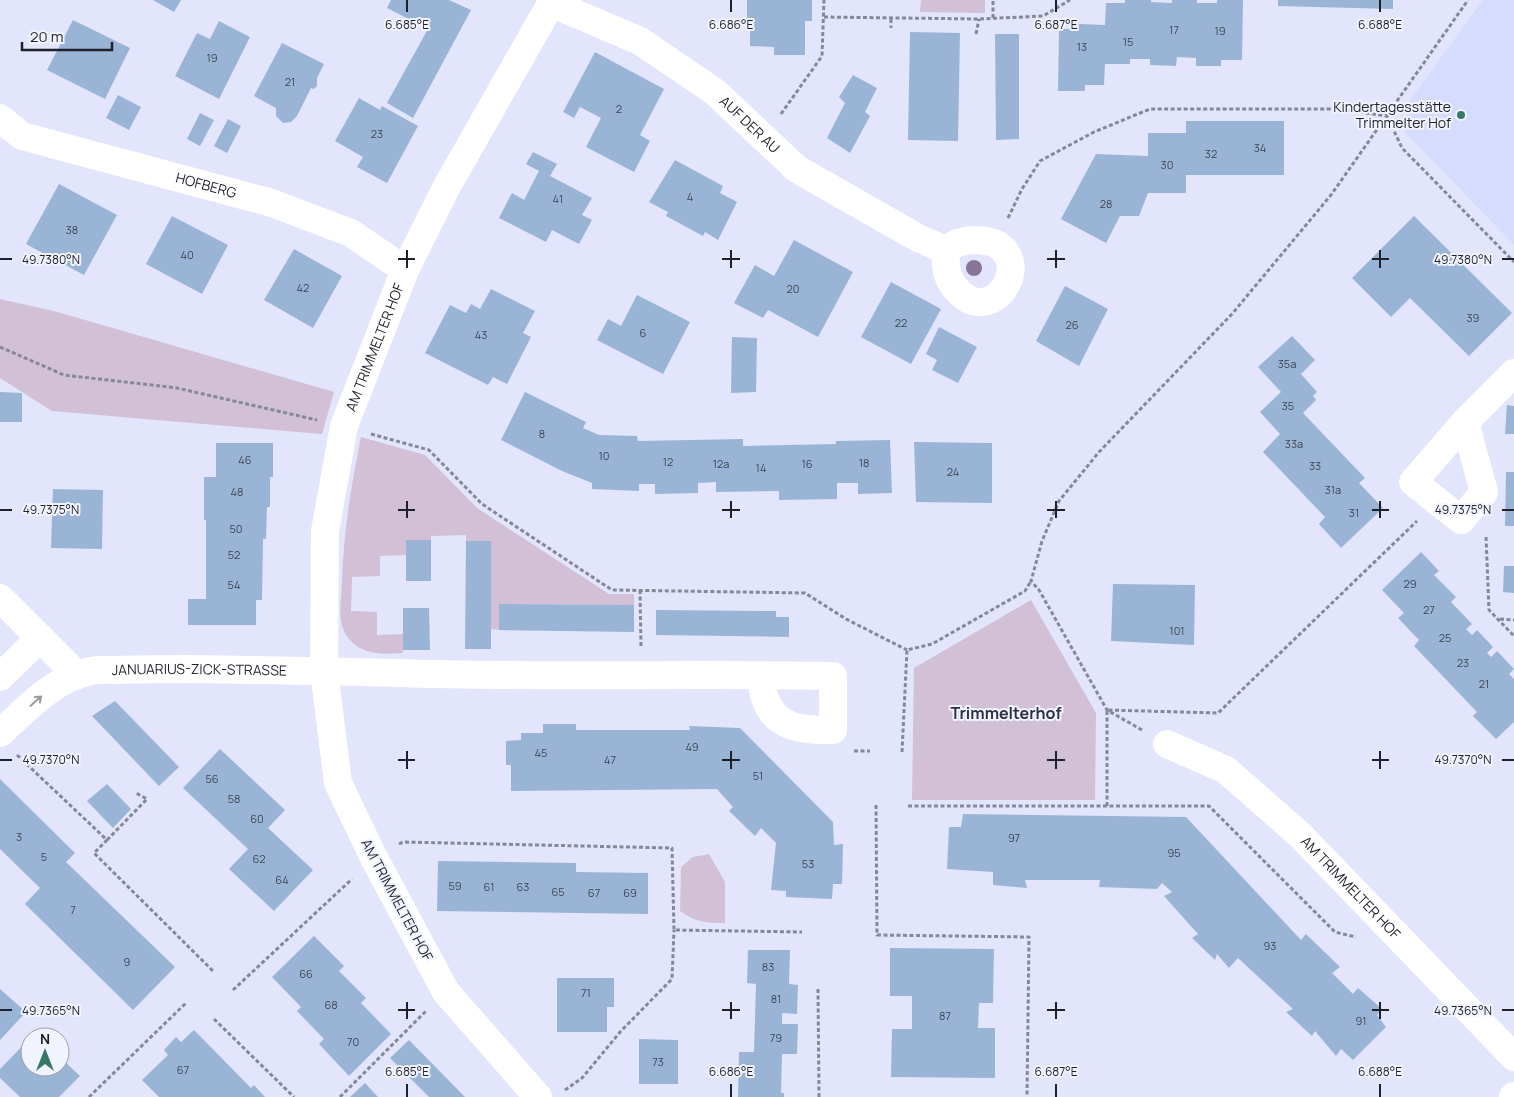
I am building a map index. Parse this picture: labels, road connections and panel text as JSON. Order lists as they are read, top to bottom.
{
  "streets": {
    "street": [
      "AUF DER AU",
      "HOFBERG",
      "AM TRIMMELTER HOF",
      "JANUARIUS-ZICK-STRASSE"
    ]
  },
  "crossings": [
    ["AUF DER AU", "AM TRIMMELTER HOF"],
    ["HOFBERG", "AM TRIMMELTER HOF"],
    ["AM TRIMMELTER HOF", "JANUARIUS-ZICK-STRASSE"]
  ],
  "districts": ["Trimmelterhof"],
  "places": ["Kindertagesstätte Trimmelter Hof"],
  "house_numbers": [
    "17",
    "19",
    "15",
    "13",
    "19",
    "21",
    "2",
    "23",
    "34",
    "32",
    "30",
    "4",
    "41",
    "28",
    "38",
    "40",
    "42",
    "20",
    "39",
    "22",
    "26",
    "6",
    "43",
    "35a",
    "35",
    "8",
    "33a",
    "10",
    "46",
    "12",
    "18",
    "12a",
    "16",
    "33",
    "14",
    "24",
    "31a",
    "48",
    "31",
    "50",
    "52",
    "29",
    "54",
    "27",
    "101",
    "25",
    "23",
    "21",
    "49",
    "45",
    "47",
    "51",
    "56",
    "58",
    "60",
    "3",
    "97",
    "95",
    "5",
    "62",
    "53",
    "64",
    "59",
    "61",
    "63",
    "65",
    "67",
    "69",
    "7",
    "93",
    "9",
    "83",
    "66",
    "71",
    "81",
    "68",
    "87",
    "91",
    "79",
    "70",
    "73",
    "67"
  ],
  "scale_bar": "20 m",
  "north": "top",
  "coordinates": [
    "6.685°E",
    "6.686°E",
    "6.687°E",
    "6.688°E",
    "49.7380°N",
    "49.7375°N",
    "49.7370°N",
    "49.7365°N"
  ]
}
